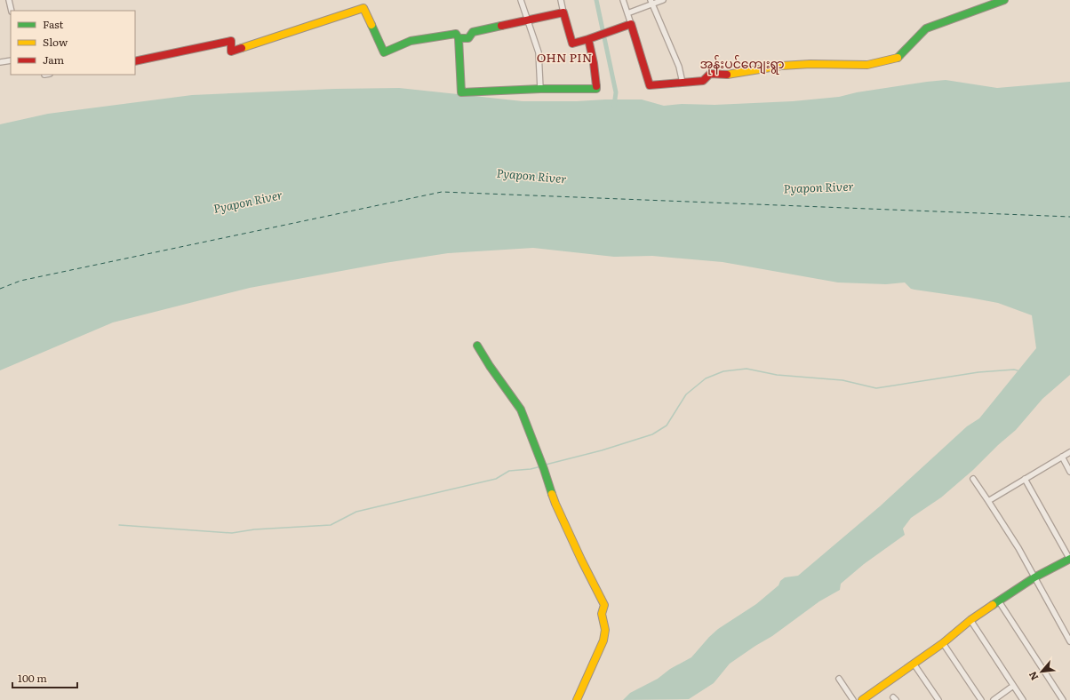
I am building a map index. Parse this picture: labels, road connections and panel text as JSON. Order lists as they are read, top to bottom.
{
  "districts": ["OHN PIN", "အုန်းပင်ကျေးရွာ"],
  "water": ["Pyapon River"],
  "legend": ["Fast", "Slow", "Jam"],
  "scale_bar": "100 m",
  "north": "bottom left"
}
